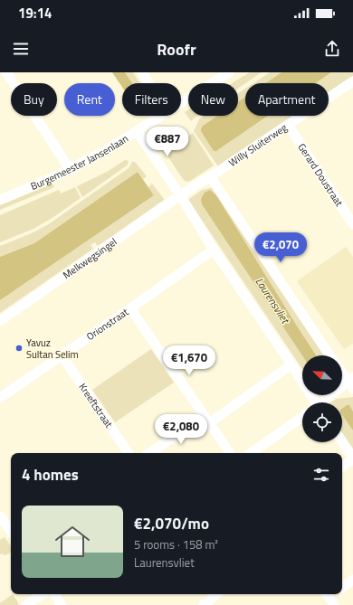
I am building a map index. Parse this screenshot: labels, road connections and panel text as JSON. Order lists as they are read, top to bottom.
{
  "streets": {
    "street": [
      "Willy Sluiterweg",
      "Burgemeester Jansenlaan",
      "Gerard Doustraat",
      "Melkwegsingel",
      "Orionstraat",
      "Kreeftstraat"
    ]
  },
  "crossings": [
    ["Willy Sluiterweg", "Gerard Doustraat"],
    ["Willy Sluiterweg", "Melkwegsingel"],
    ["Orionstraat", "Kreeftstraat"]
  ],
  "water": ["Laurensvliet"],
  "places": ["Yavuz Sultan Selim"],
  "north": "top left",
  "page": {
    "status": "19:14",
    "header": "Roofr",
    "chip": [
      "Buy",
      "Rent",
      "Filters",
      "New",
      "Apartment"
    ],
    "price": [
      "€887",
      "€2,070",
      "€1,670",
      "€2,080"
    ],
    "heading": "4 homes",
    "list": [
      {
        "name": "€2,070/mo",
        "note": "5 rooms · 158 m² · Laurensvliet"
      }
    ]
  }
}
